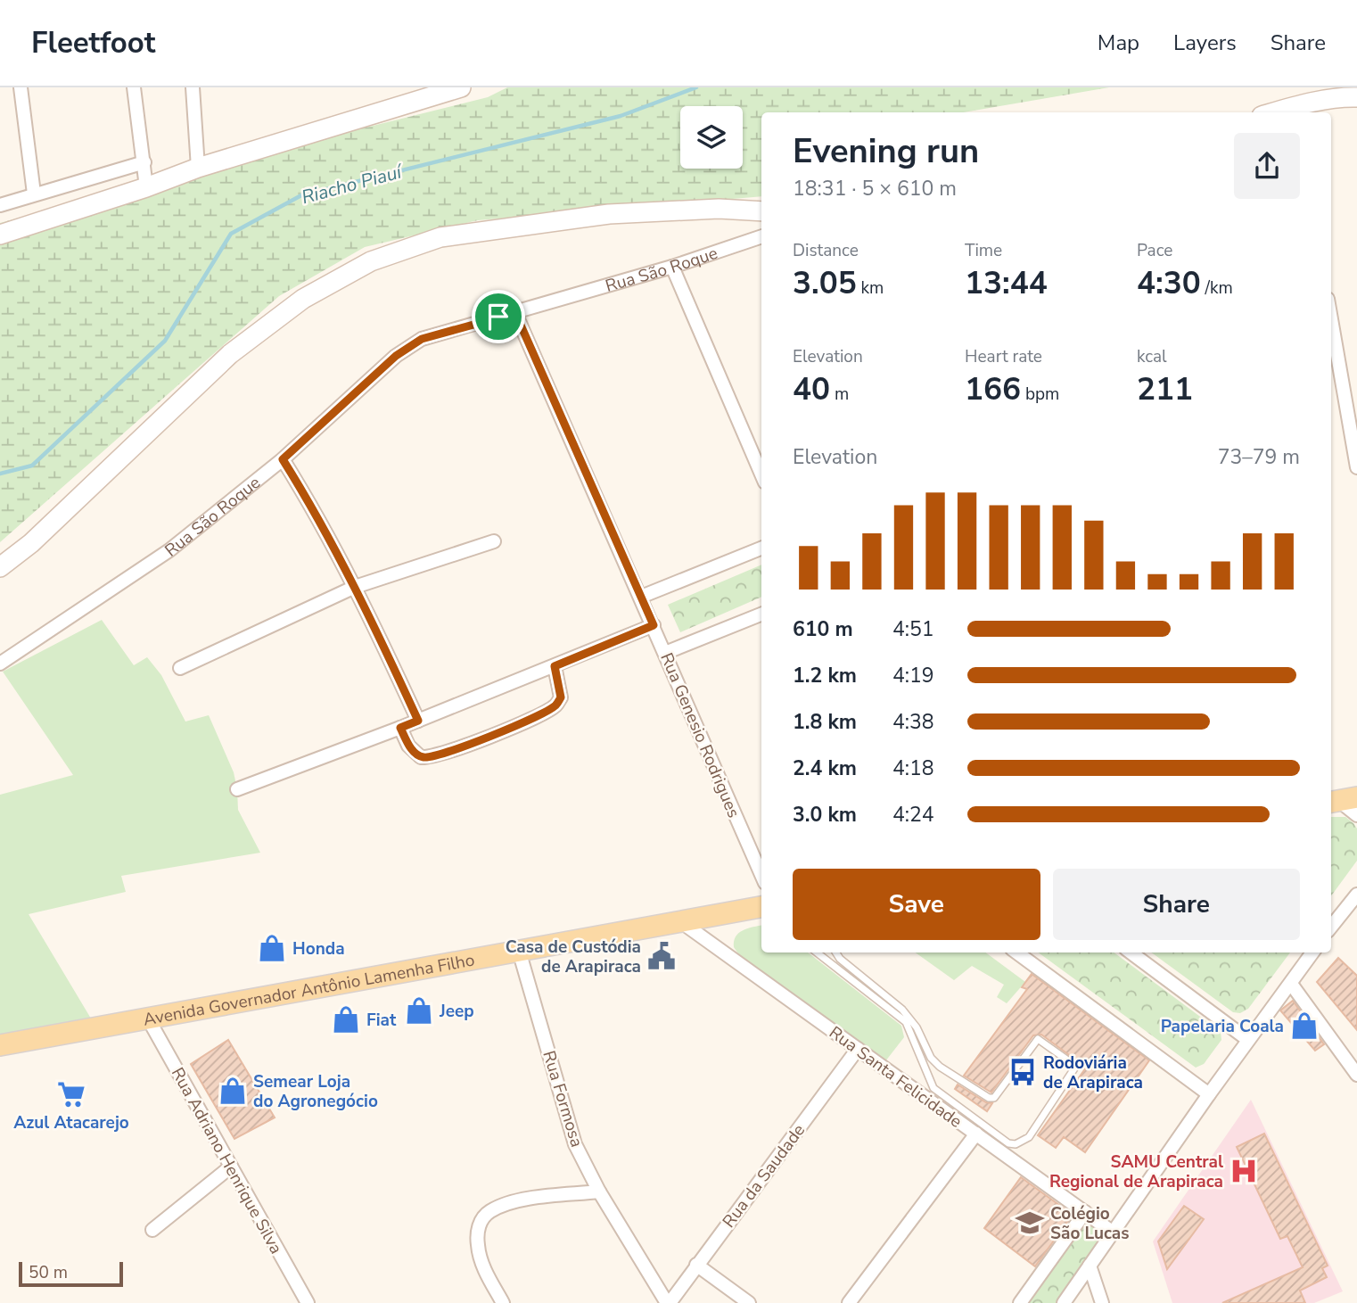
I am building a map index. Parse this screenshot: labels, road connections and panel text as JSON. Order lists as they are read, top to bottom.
{
  "streets": {
    "main road": ["Avenida Governador Antônio Lamenha Filho"],
    "street": [
      "Rua São Roque",
      "Rua Genesio Rodrigues",
      "Rua Santa Felicidade",
      "Rua Formosa",
      "Rua Adriano Henrique Silva",
      "Rua da Saudade"
    ]
  },
  "crossings": [
    ["Rua São Roque", "Rua Genesio Rodrigues"],
    ["Avenida Governador Antônio Lamenha Filho", "Rua Santa Felicidade"],
    ["Avenida Governador Antônio Lamenha Filho", "Rua Formosa"],
    ["Avenida Governador Antônio Lamenha Filho", "Rua Adriano Henrique Silva"],
    ["Rua Santa Felicidade", "Rua da Saudade"],
    ["Rua Formosa", "Rua da Saudade"]
  ],
  "water": ["Riacho Piauí"],
  "places": {
    "shop": [
      "Honda",
      "Jeep",
      "Fiat",
      "Papelaria Coala",
      "Semear Loja do Agronegócio"
    ],
    "public building": ["Casa de Custódia de Arapiraca"],
    "bus stop": ["Rodoviária de Arapiraca"],
    "supermarket": ["Azul Atacarejo"],
    "hospital": ["SAMU Central Regional de Arapiraca"],
    "school or university": ["Colégio São Lucas"]
  },
  "scale_bar": "50 m",
  "page": {
    "header": "Fleetfoot",
    "nav": ["Map", "Layers", "Share"],
    "heading": ["Evening run", "18:31 · 5 × 610 m"],
    "stats": [
      ["Distance", "3.05 km"],
      ["Time", "13:44"],
      ["Pace", "4:30 /km"],
      ["Elevation", "40 m"],
      ["Heart rate", "166 bpm"],
      ["kcal", "211"]
    ],
    "chart": ["Elevation", "73–79 m"],
    "list": [
      {
        "name": "610 m",
        "note": "4:51"
      },
      {
        "name": "1.2 km",
        "note": "4:19"
      },
      {
        "name": "1.8 km",
        "note": "4:38"
      },
      {
        "name": "2.4 km",
        "note": "4:18"
      },
      {
        "name": "3.0 km",
        "note": "4:24"
      }
    ],
    "buttons": ["Save", "Share"],
    "scale": "50 m"
  }
}
